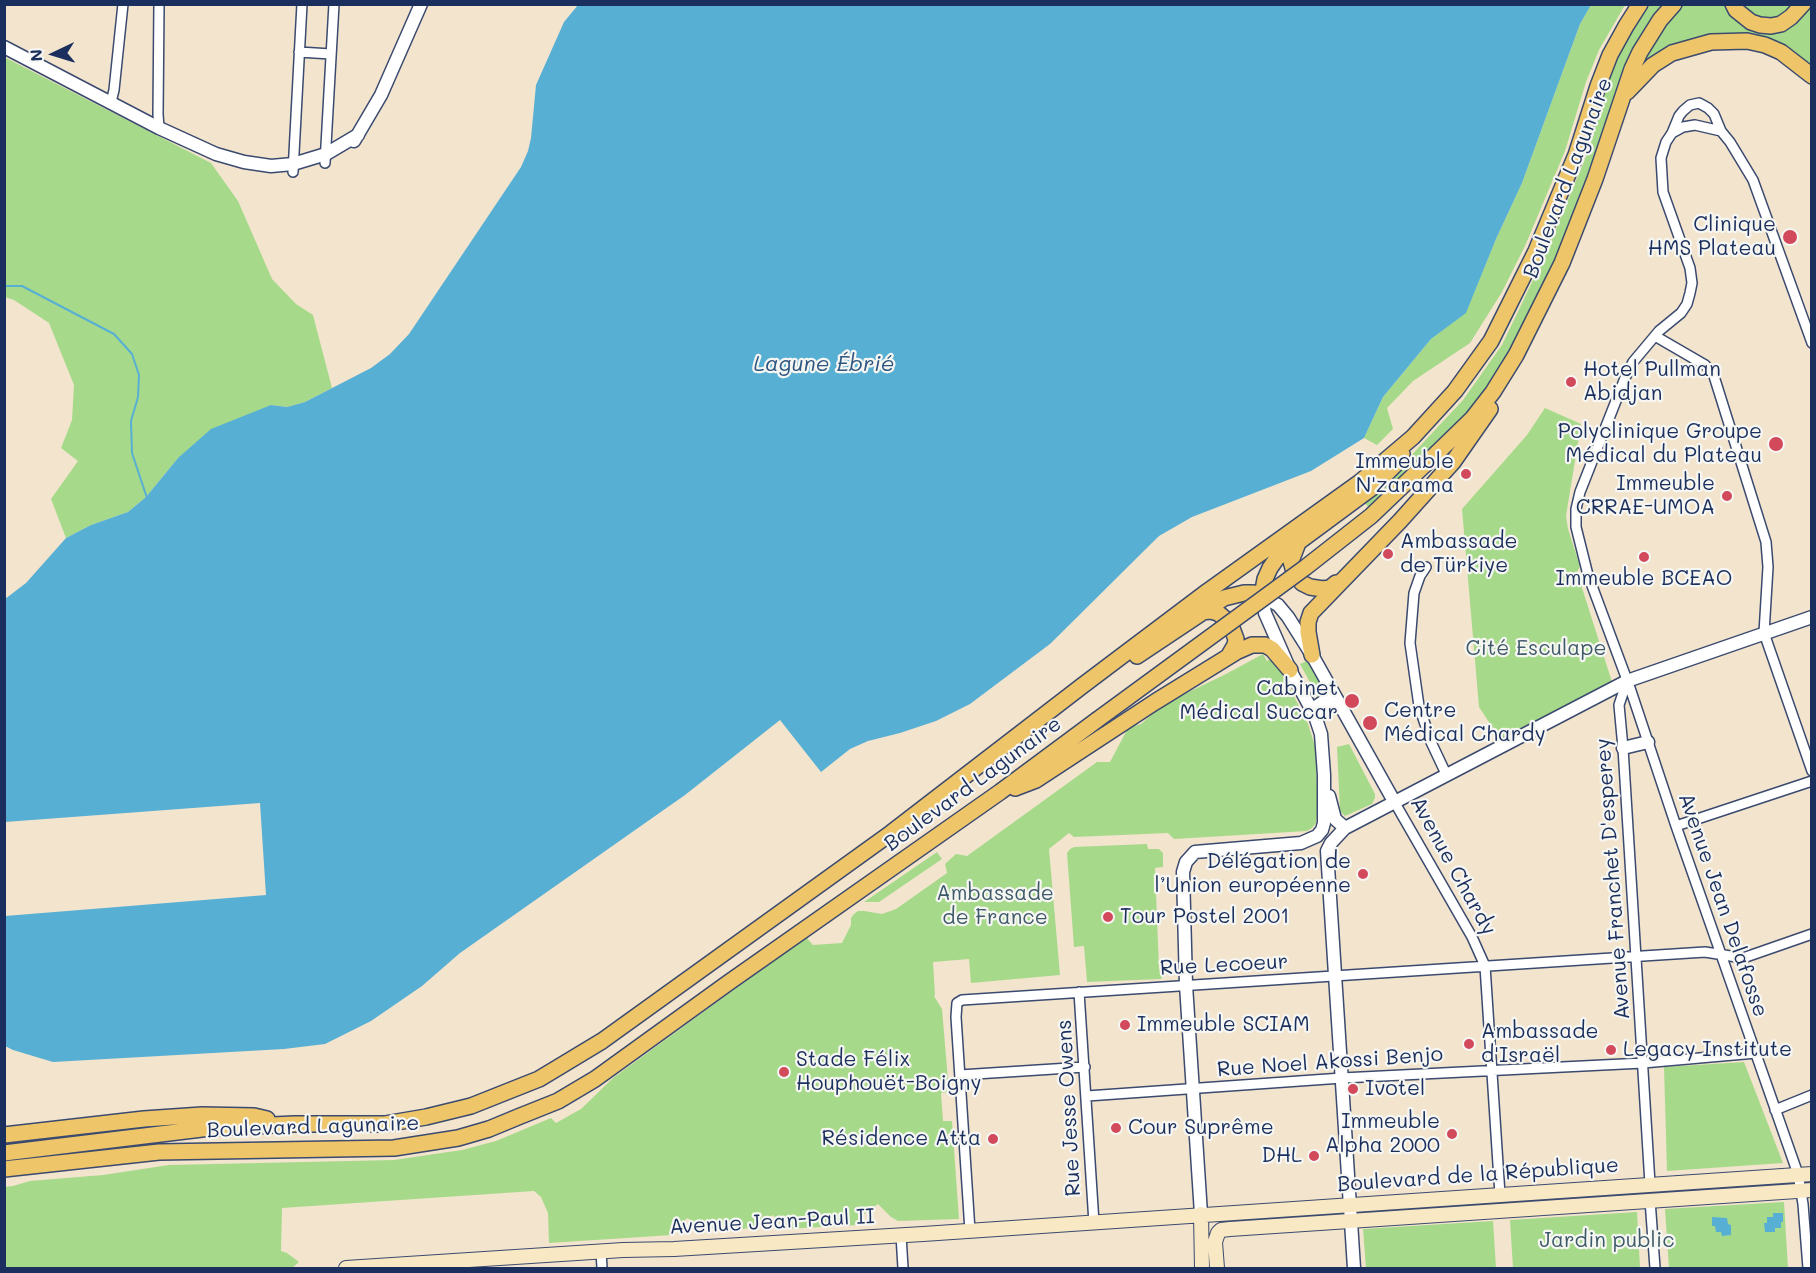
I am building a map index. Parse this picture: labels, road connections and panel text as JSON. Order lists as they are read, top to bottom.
{
  "streets": {
    "highway": ["Boulevard Lagunaire"],
    "main road": ["Boulevard de la République", "Avenue Jean-Paul II"],
    "street": [
      "Avenue Chardy",
      "Avenue Franchet D'esperey",
      "Avenue Jean Delafosse",
      "Rue Lecoeur",
      "Rue Noel Akossi Benjo",
      "Rue Jesse Owens"
    ]
  },
  "crossings": [
    ["Avenue Chardy", "Rue Lecoeur"],
    ["Avenue Chardy", "Rue Noel Akossi Benjo"],
    ["Avenue Chardy", "Boulevard de la République"],
    ["Avenue Franchet D'esperey", "Avenue Jean Delafosse"],
    ["Avenue Franchet D'esperey", "Rue Lecoeur"],
    ["Avenue Franchet D'esperey", "Rue Noel Akossi Benjo"],
    ["Avenue Franchet D'esperey", "Boulevard de la République"],
    ["Avenue Jean Delafosse", "Rue Lecoeur"],
    ["Avenue Jean Delafosse", "Rue Noel Akossi Benjo"],
    ["Avenue Jean Delafosse", "Boulevard de la République"],
    ["Rue Lecoeur", "Rue Jesse Owens"],
    ["Rue Lecoeur", "Avenue Jean-Paul II"],
    ["Rue Noel Akossi Benjo", "Rue Jesse Owens"],
    ["Rue Jesse Owens", "Avenue Jean-Paul II"],
    ["Boulevard de la République", "Avenue Jean-Paul II"]
  ],
  "water": ["Lagune Ébrié"],
  "parks": ["Cité Esculape", "Ambassade de France", "Jardin public"],
  "places": [
    "Clinique HMS Plateau",
    "Hotel Pullman Abidjan",
    "Polyclinique Groupe Médical du Plateau",
    "Immeuble N'zarama",
    "Immeuble CRRAE-UMOA",
    "Ambassade de Türkiye",
    "Immeuble BCEAO",
    "Cabinet Médical Succar",
    "Centre Médical Chardy",
    "Délégation de l’Union européenne",
    "Tour Postel 2001",
    "Immeuble SCIAM",
    "Ambassade d'Israël",
    "Legacy Institute",
    "Stade Félix Houphouët-Boigny",
    "Ivotel",
    "Cour Suprême",
    "Immeuble Alpha 2000",
    "Résidence Atta",
    "DHL"
  ],
  "north": "left"
}
